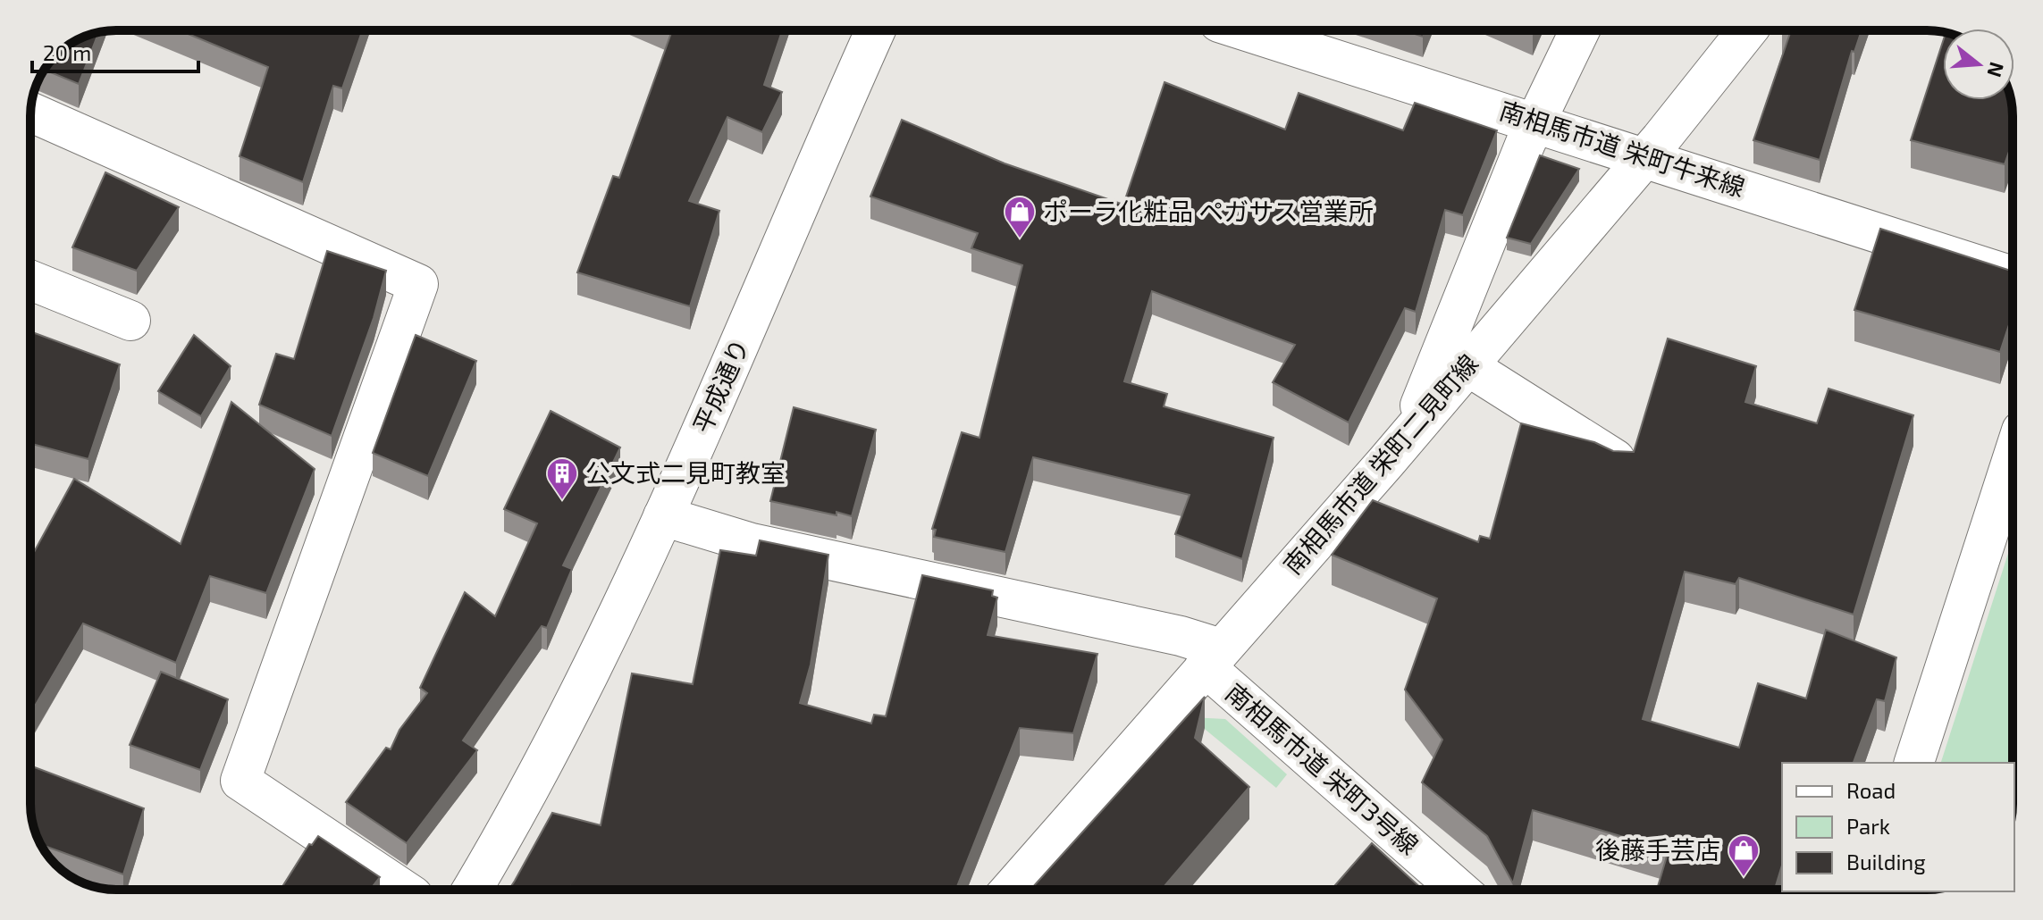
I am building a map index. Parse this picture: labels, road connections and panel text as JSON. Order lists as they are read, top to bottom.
{
  "streets": {
    "street": [
      "南相馬市道 栄町牛来線",
      "平成通り",
      "南相馬市道 栄町二見町線",
      "南相馬市道 栄町3号線"
    ]
  },
  "crossings": [
    ["南相馬市道 栄町牛来線", "南相馬市道 栄町二見町線"],
    ["南相馬市道 栄町二見町線", "南相馬市道 栄町3号線"]
  ],
  "places": {
    "shop": ["ポーラ化粧品 ペガサス営業所", "後藤手芸店"],
    "building": ["公文式二見町教室"]
  },
  "legend": ["Road", "Park", "Building"],
  "scale_bar": "20 m",
  "north": "right"
}
